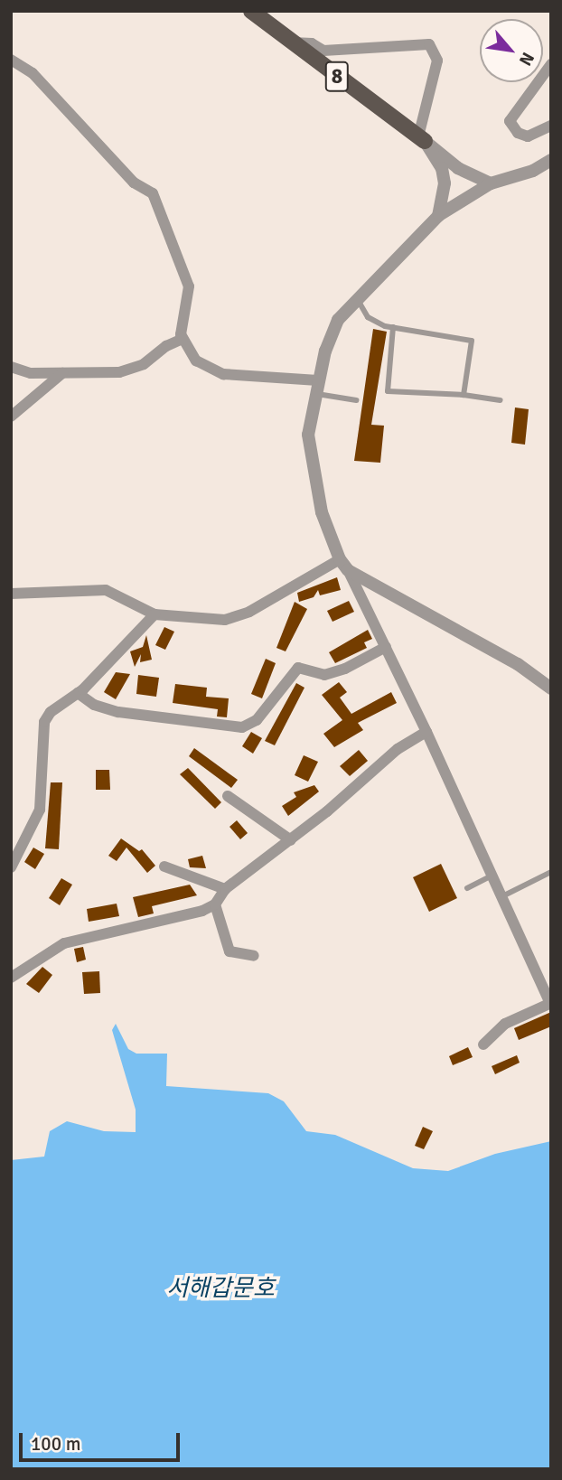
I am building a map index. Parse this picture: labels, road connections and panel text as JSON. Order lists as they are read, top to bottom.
{
  "streets": {
    "main road": ["8"]
  },
  "water": ["서해갑문호"],
  "scale_bar": "100 m",
  "north": "bottom right"
}
